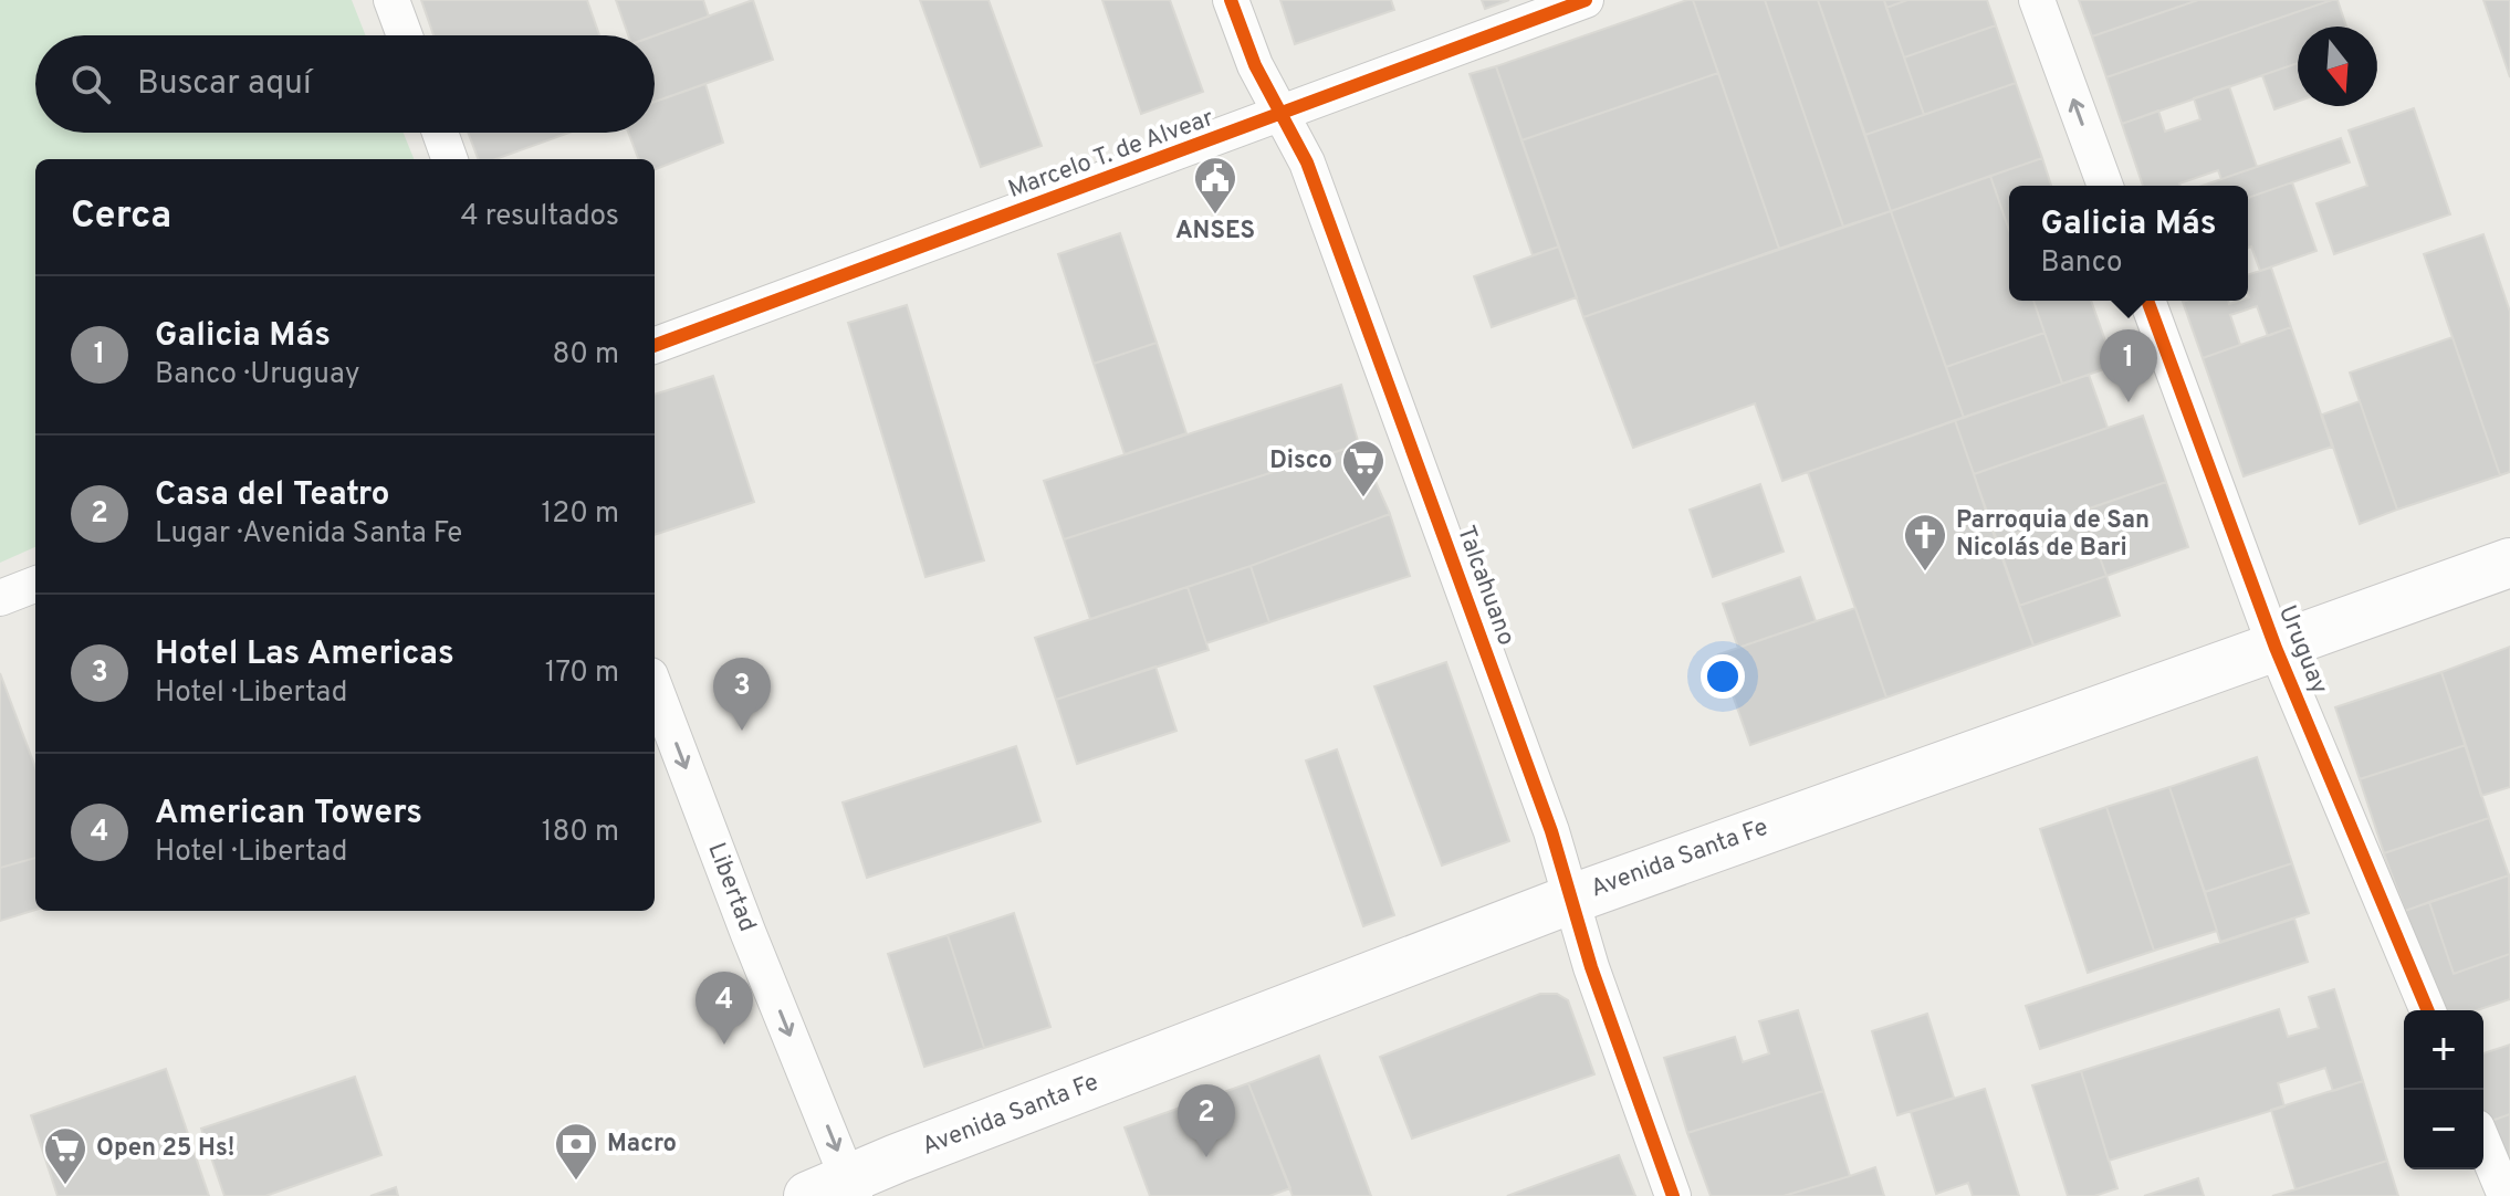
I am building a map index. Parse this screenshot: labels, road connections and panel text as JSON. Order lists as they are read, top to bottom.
{
  "streets": {
    "main road": ["Avenida Santa Fe"],
    "street": [
      "Marcelo T. de Alvear",
      "Talcahuano",
      "Uruguay",
      "Libertad"
    ]
  },
  "crossings": [
    ["Marcelo T. de Alvear", "Talcahuano"],
    ["Talcahuano", "Avenida Santa Fe"],
    ["Uruguay", "Avenida Santa Fe"],
    ["Avenida Santa Fe", "Libertad"]
  ],
  "one_way": ["Libertad"],
  "places": {
    "public building": ["ANSES"],
    "supermarket": ["Disco", "Open 25 Hs!"],
    "church": ["Parroquia de San Nicolás de Bari"],
    "bank": ["Macro"]
  },
  "north": "bottom",
  "page": {
    "search": "Buscar aquí",
    "heading": ["Cerca", "4 resultados"],
    "popup": ["Galicia Más", "Banco"],
    "list": [
      {
        "mark": "1",
        "name": "Galicia Más",
        "note": "Banco · Uruguay",
        "value": "80 m"
      },
      {
        "mark": "2",
        "name": "Casa del Teatro",
        "note": "Lugar · Avenida Santa Fe",
        "value": "120 m"
      },
      {
        "mark": "3",
        "name": "Hotel Las Americas",
        "note": "Hotel · Libertad",
        "value": "170 m"
      },
      {
        "mark": "4",
        "name": "American Towers",
        "note": "Hotel · Libertad",
        "value": "180 m"
      }
    ],
    "pins": [
      "1",
      "3",
      "4",
      "2"
    ],
    "map_buttons": ["+", "−"]
  }
}
